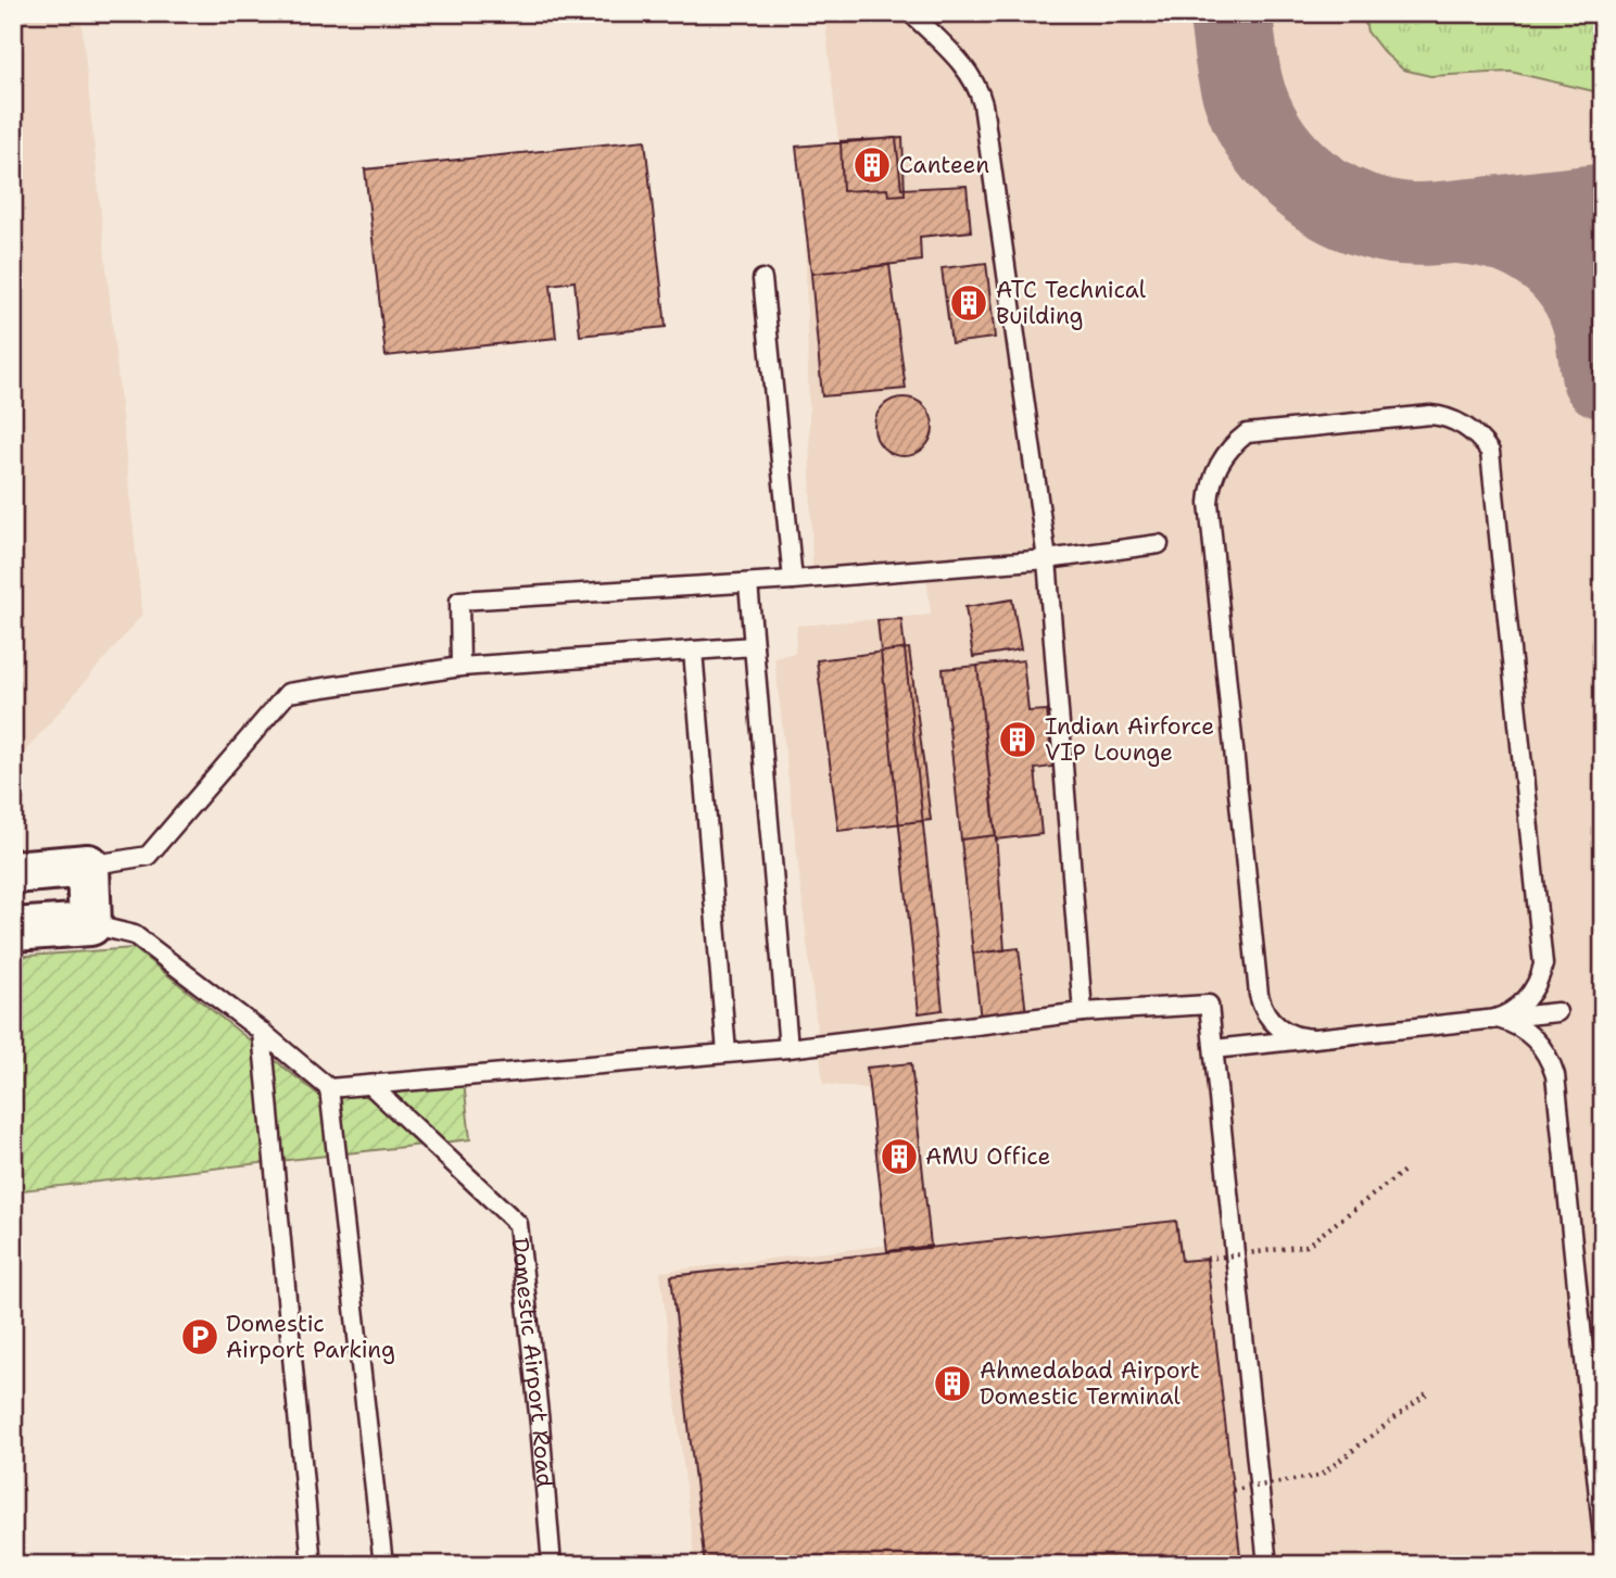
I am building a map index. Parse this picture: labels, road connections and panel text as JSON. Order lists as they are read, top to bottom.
{
  "streets": {
    "lane": ["Domestic Airport Road"]
  },
  "places": {
    "building": [
      "Canteen",
      "ATC Technical Building",
      "Indian Airforce VIP Lounge",
      "AMU Office",
      "Ahmedabad Airport Domestic Terminal"
    ],
    "parking": ["Domestic Airport Parking"]
  }
}
